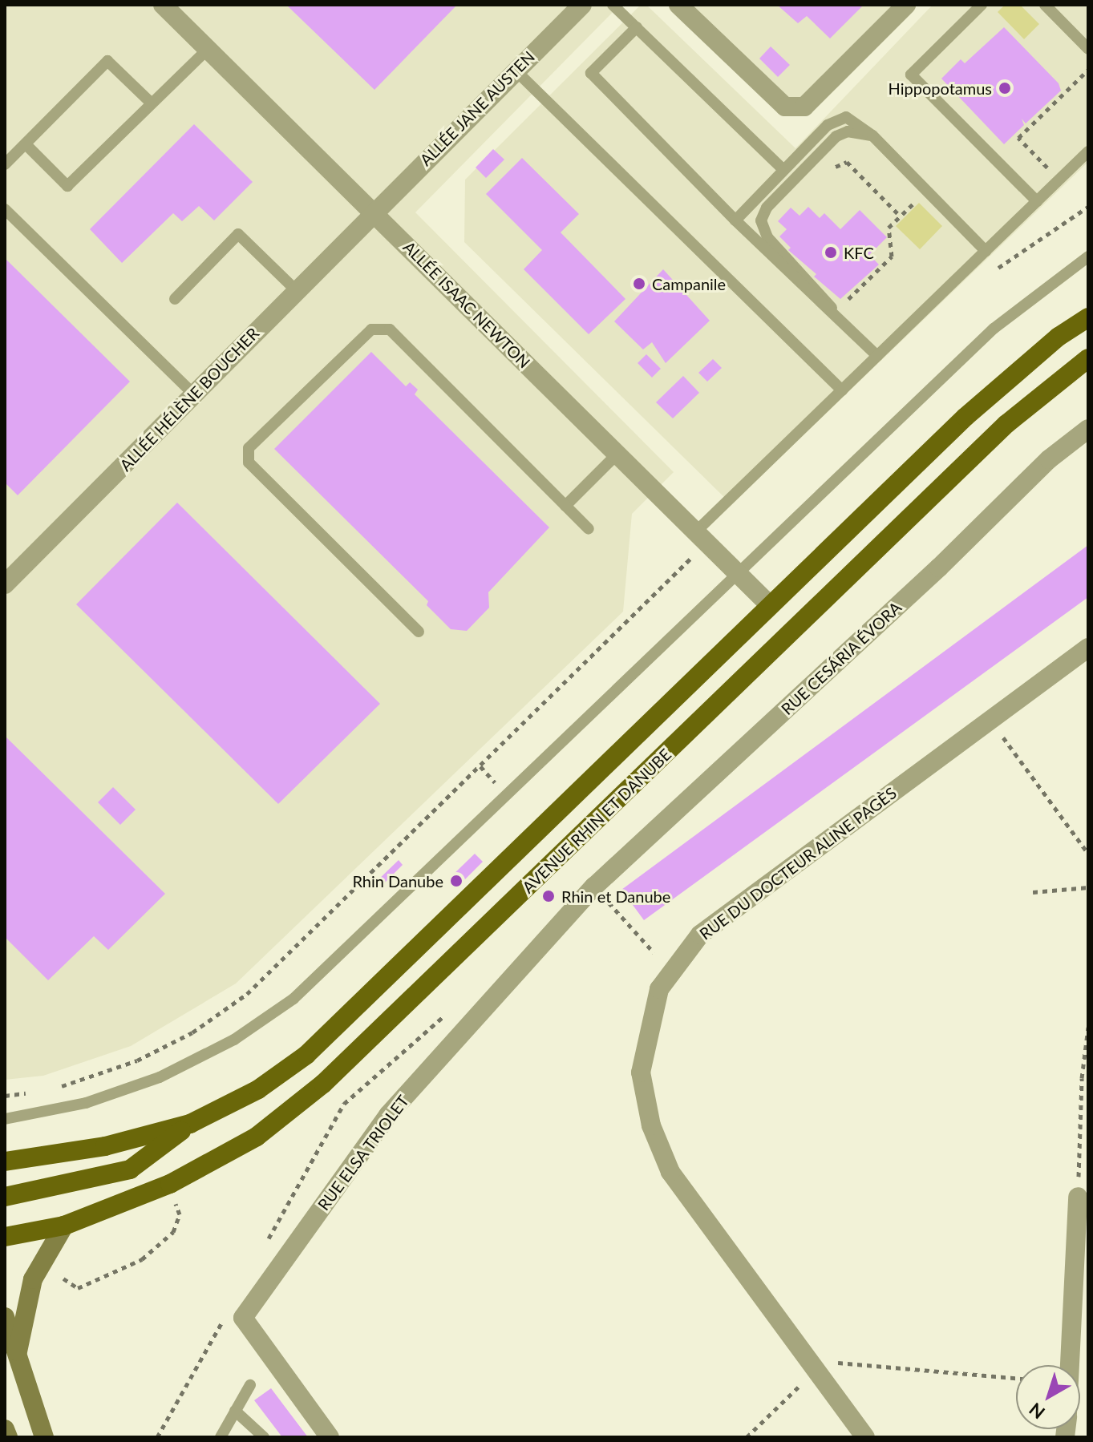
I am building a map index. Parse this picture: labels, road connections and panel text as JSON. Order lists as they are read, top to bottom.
{
  "streets": {
    "main road": ["AVENUE RHIN ET DANUBE"],
    "street": [
      "ALLÉE JANE AUSTEN",
      "ALLÉE ISAAC NEWTON",
      "ALLÉE HÉLÈNE BOUCHER",
      "RUE CESÁRIA ÉVORA",
      "RUE DU DOCTEUR ALINE PAGÈS",
      "RUE ELSA TRIOLET"
    ]
  },
  "crossings": [
    ["ALLÉE JANE AUSTEN", "ALLÉE ISAAC NEWTON"],
    ["ALLÉE JANE AUSTEN", "ALLÉE HÉLÈNE BOUCHER"],
    ["ALLÉE ISAAC NEWTON", "ALLÉE HÉLÈNE BOUCHER"],
    ["ALLÉE ISAAC NEWTON", "AVENUE RHIN ET DANUBE"],
    ["RUE CESÁRIA ÉVORA", "RUE ELSA TRIOLET"]
  ],
  "places": [
    "Hippopotamus",
    "KFC",
    "Campanile",
    "Rhin Danube",
    "Rhin et Danube"
  ],
  "north": "bottom left"
}
